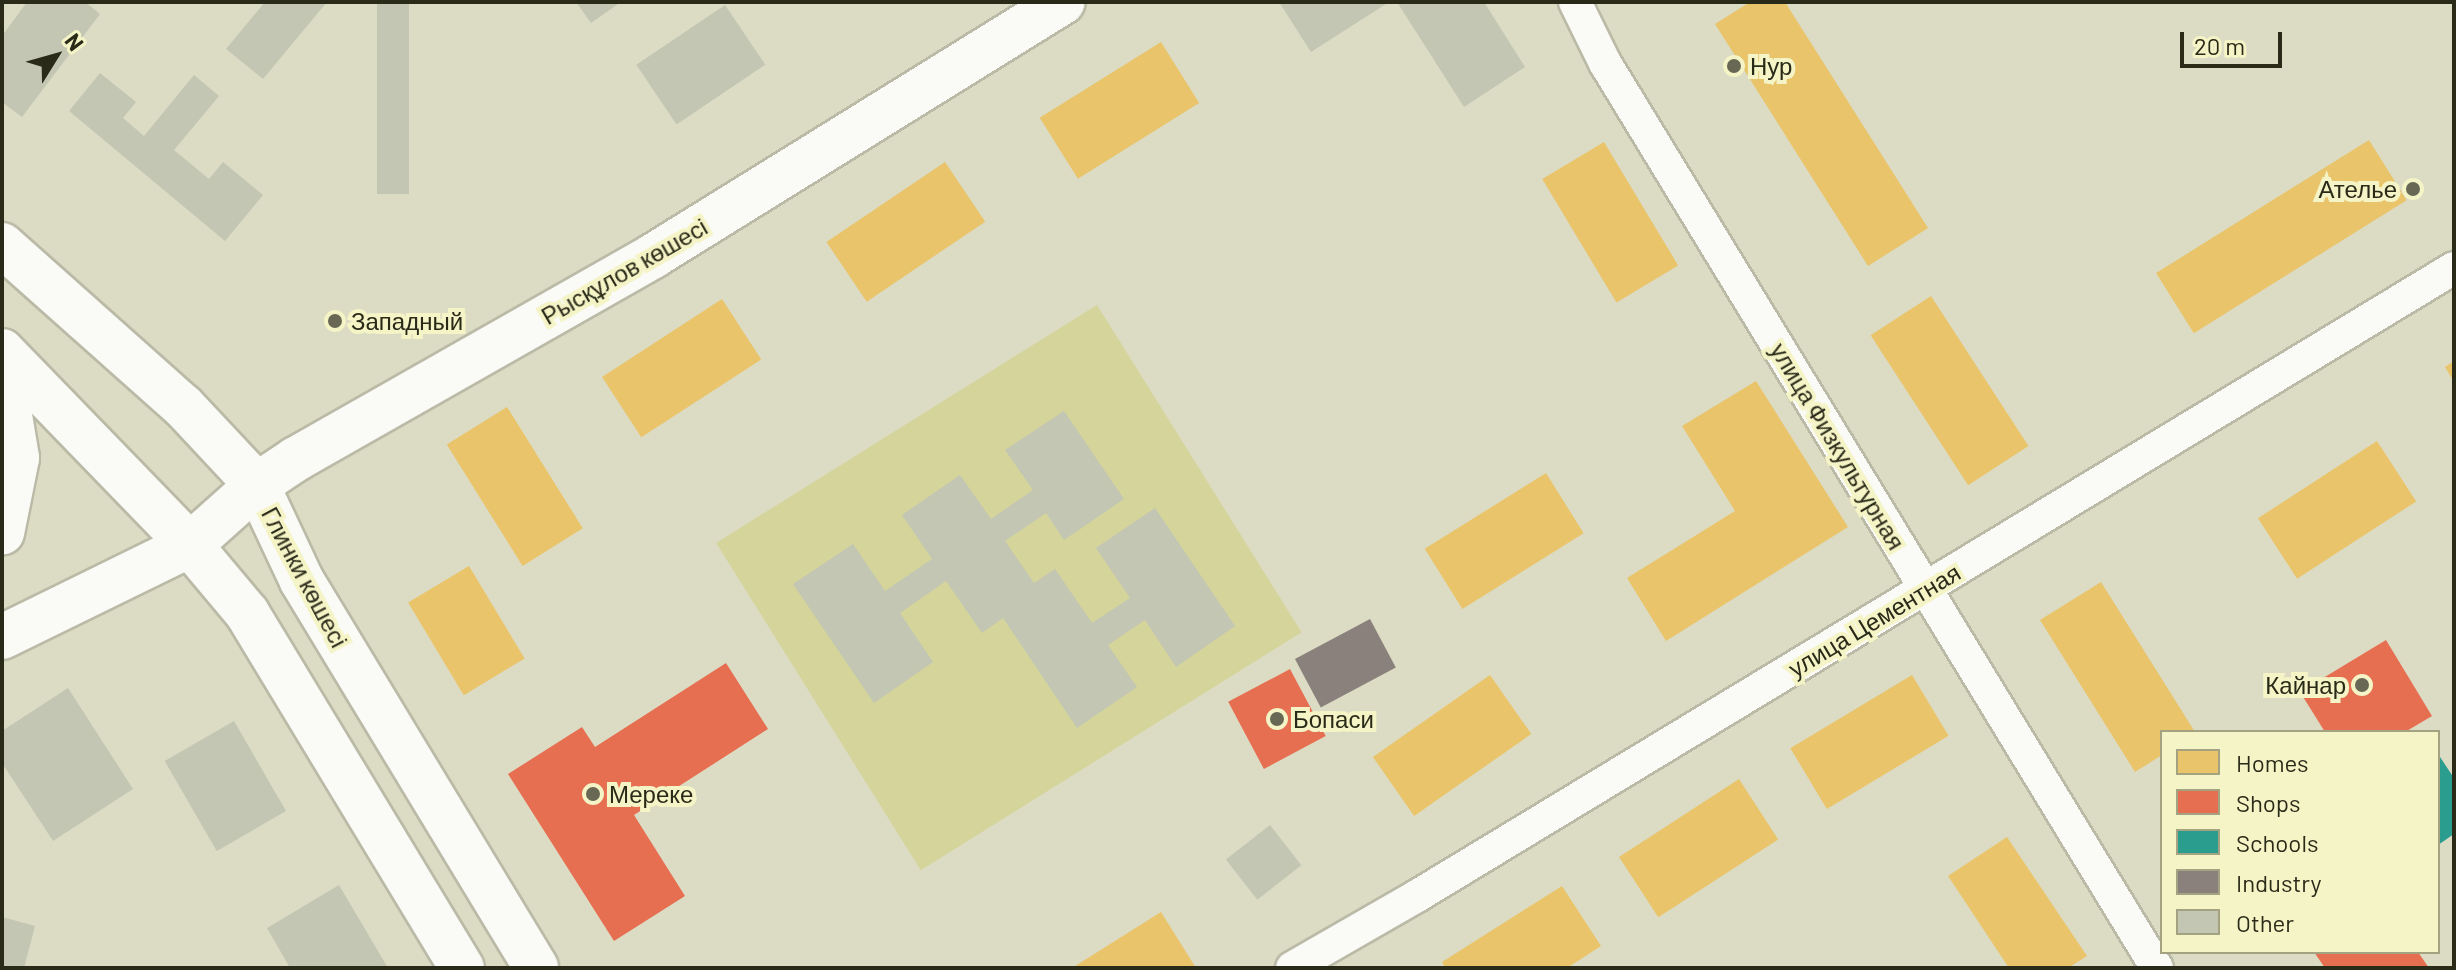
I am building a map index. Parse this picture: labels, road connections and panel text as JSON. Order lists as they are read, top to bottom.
{
  "streets": {
    "main road": ["Рысқұлов көшесі", "Глинки көшесі"],
    "street": ["улица Физкультурная", "улица Цементная"]
  },
  "crossings": [
    ["Рысқұлов көшесі", "Глинки көшесі"],
    ["улица Физкультурная", "улица Цементная"]
  ],
  "places": [
    "Нур",
    "Ателье",
    "Западный",
    "Кайнар",
    "Бопаси",
    "Мереке"
  ],
  "legend": [
    "Homes",
    "Shops",
    "Schools",
    "Industry",
    "Other"
  ],
  "scale_bar": "20 m",
  "north": "top right"
}
